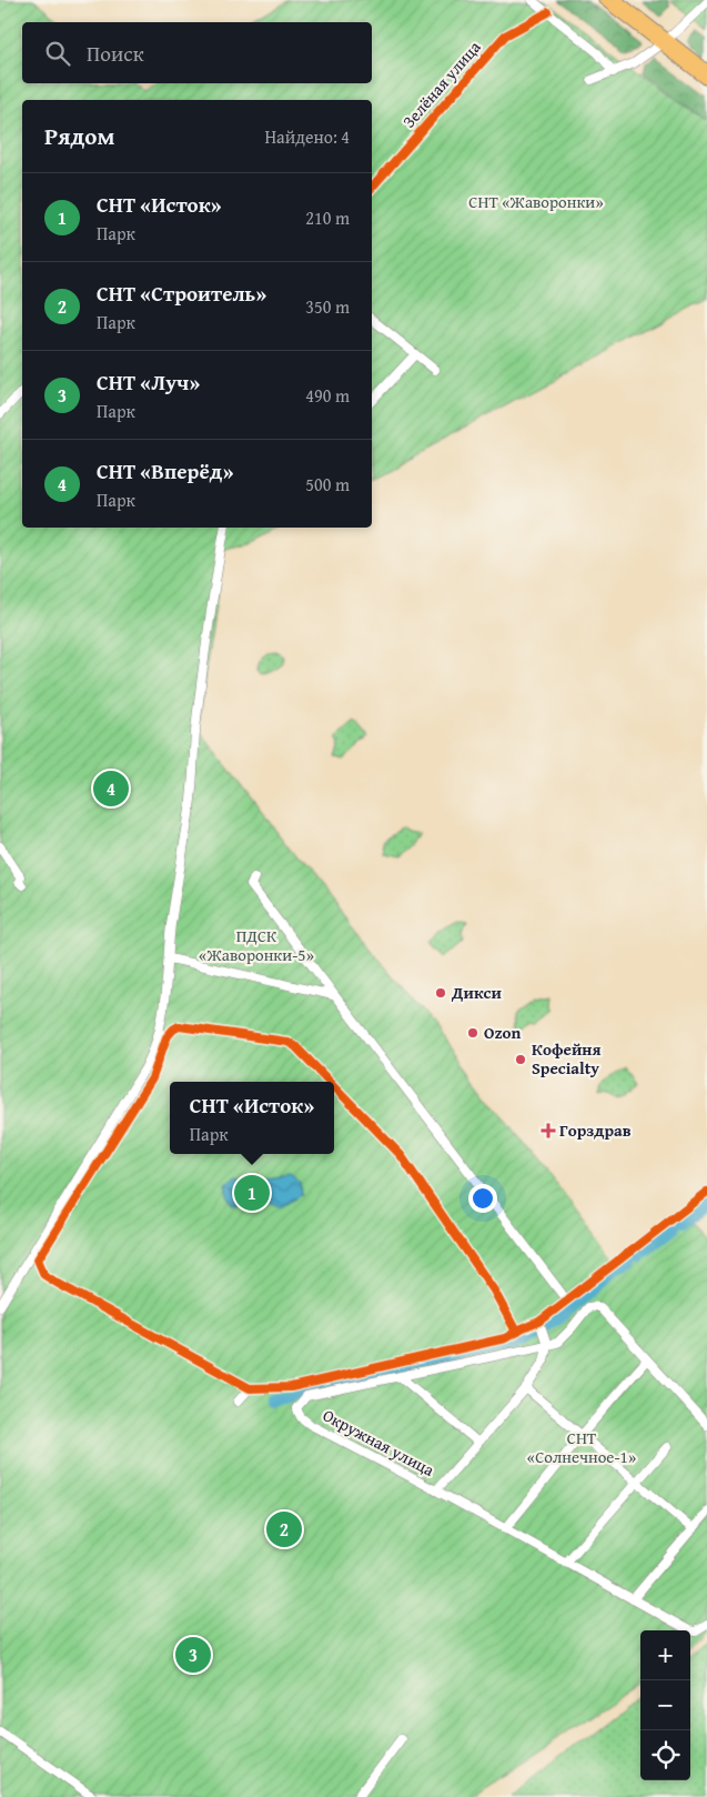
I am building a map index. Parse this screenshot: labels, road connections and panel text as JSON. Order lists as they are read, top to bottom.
{
  "streets": {
    "street": ["Зелёная улица", "Окружная улица"]
  },
  "parks": ["СНТ «Жаворонки»", "ПДСК «Жаворонки-5»", "СНТ «Солнечное-1»"],
  "places": {
    "other": ["Дикси", "Ozon", "Кофейня Specialty"],
    "health": ["Горздрав"]
  },
  "page": {
    "search": "Поиск",
    "heading": ["Рядом", "Найдено: 4"],
    "list": [
      {
        "mark": "1",
        "name": "СНТ «Исток»",
        "note": "Парк",
        "value": "210 m"
      },
      {
        "mark": "2",
        "name": "СНТ «Строитель»",
        "note": "Парк",
        "value": "350 m"
      },
      {
        "mark": "3",
        "name": "СНТ «Луч»",
        "note": "Парк",
        "value": "490 m"
      },
      {
        "mark": "4",
        "name": "СНТ «Вперёд»",
        "note": "Парк",
        "value": "500 m"
      }
    ],
    "pins": [
      "4",
      "1",
      "2",
      "3"
    ],
    "popup": ["СНТ «Исток»", "Парк"],
    "map_buttons": ["+", "−"]
  }
}
